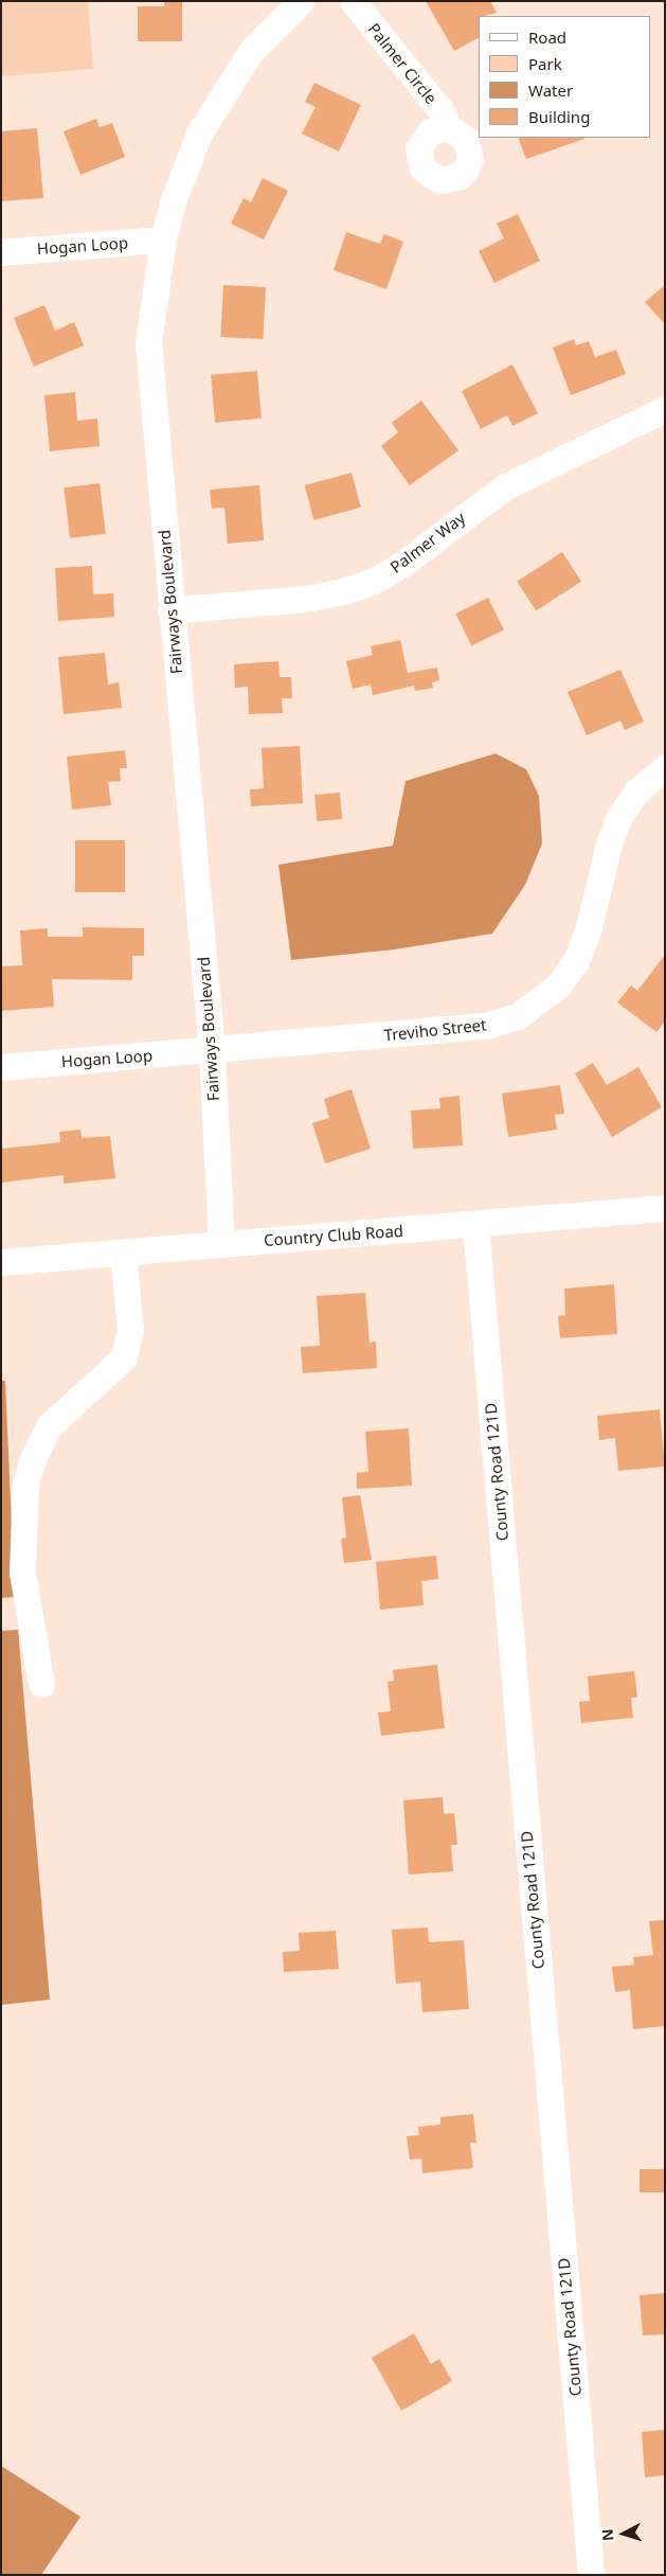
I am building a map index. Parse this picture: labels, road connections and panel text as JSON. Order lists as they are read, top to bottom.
{
  "streets": {
    "street": [
      "Palmer Circle",
      "Hogan Loop",
      "Palmer Way",
      "Fairways Boulevard",
      "Treviho Street",
      "Country Club Road",
      "County Road 121D"
    ]
  },
  "crossings": [
    ["Hogan Loop", "Fairways Boulevard"],
    ["Hogan Loop", "Treviho Street"],
    ["Palmer Way", "Fairways Boulevard"],
    ["Fairways Boulevard", "Treviho Street"],
    ["Fairways Boulevard", "Country Club Road"],
    ["Country Club Road", "County Road 121D"]
  ],
  "legend": [
    "Road",
    "Park",
    "Water",
    "Building"
  ],
  "north": "left"
}
